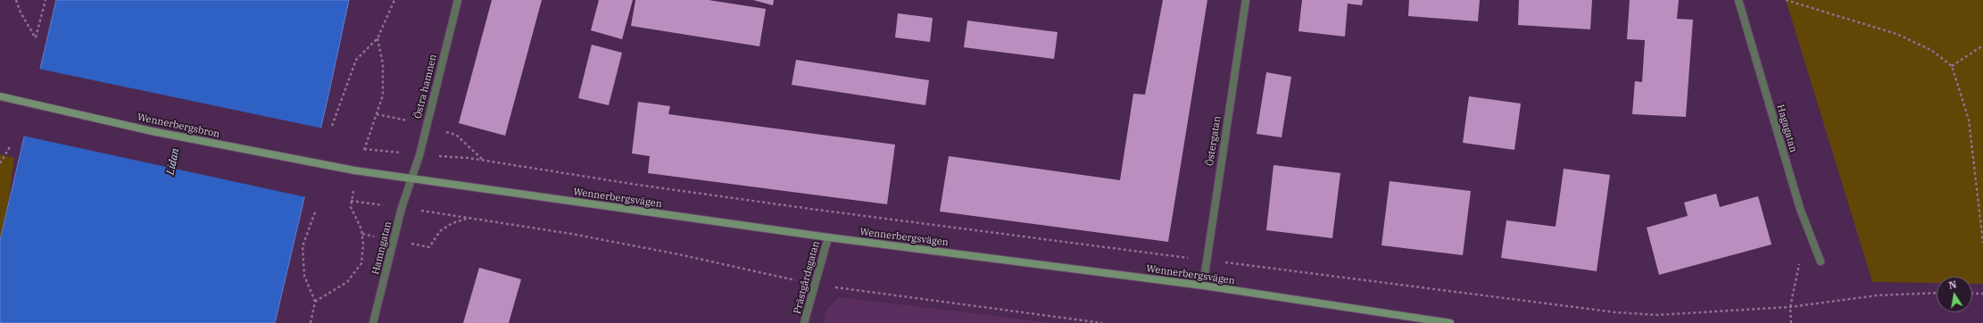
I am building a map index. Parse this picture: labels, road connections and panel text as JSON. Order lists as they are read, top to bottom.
{
  "streets": {
    "main road": ["Wennerbergsbron", "Wennerbergsvägen"],
    "street": [
      "Östra hamnen",
      "Hagagatan",
      "Östergatan",
      "Hamngatan",
      "Prästgårdsgatan"
    ]
  },
  "crossings": [
    ["Östra hamnen", "Wennerbergsvägen"],
    ["Östra hamnen", "Hamngatan"],
    ["Wennerbergsbron", "Wennerbergsvägen"],
    ["Östergatan", "Wennerbergsvägen"],
    ["Wennerbergsvägen", "Hamngatan"],
    ["Wennerbergsvägen", "Prästgårdsgatan"]
  ],
  "water": ["Lidan"],
  "north": "top"
}
